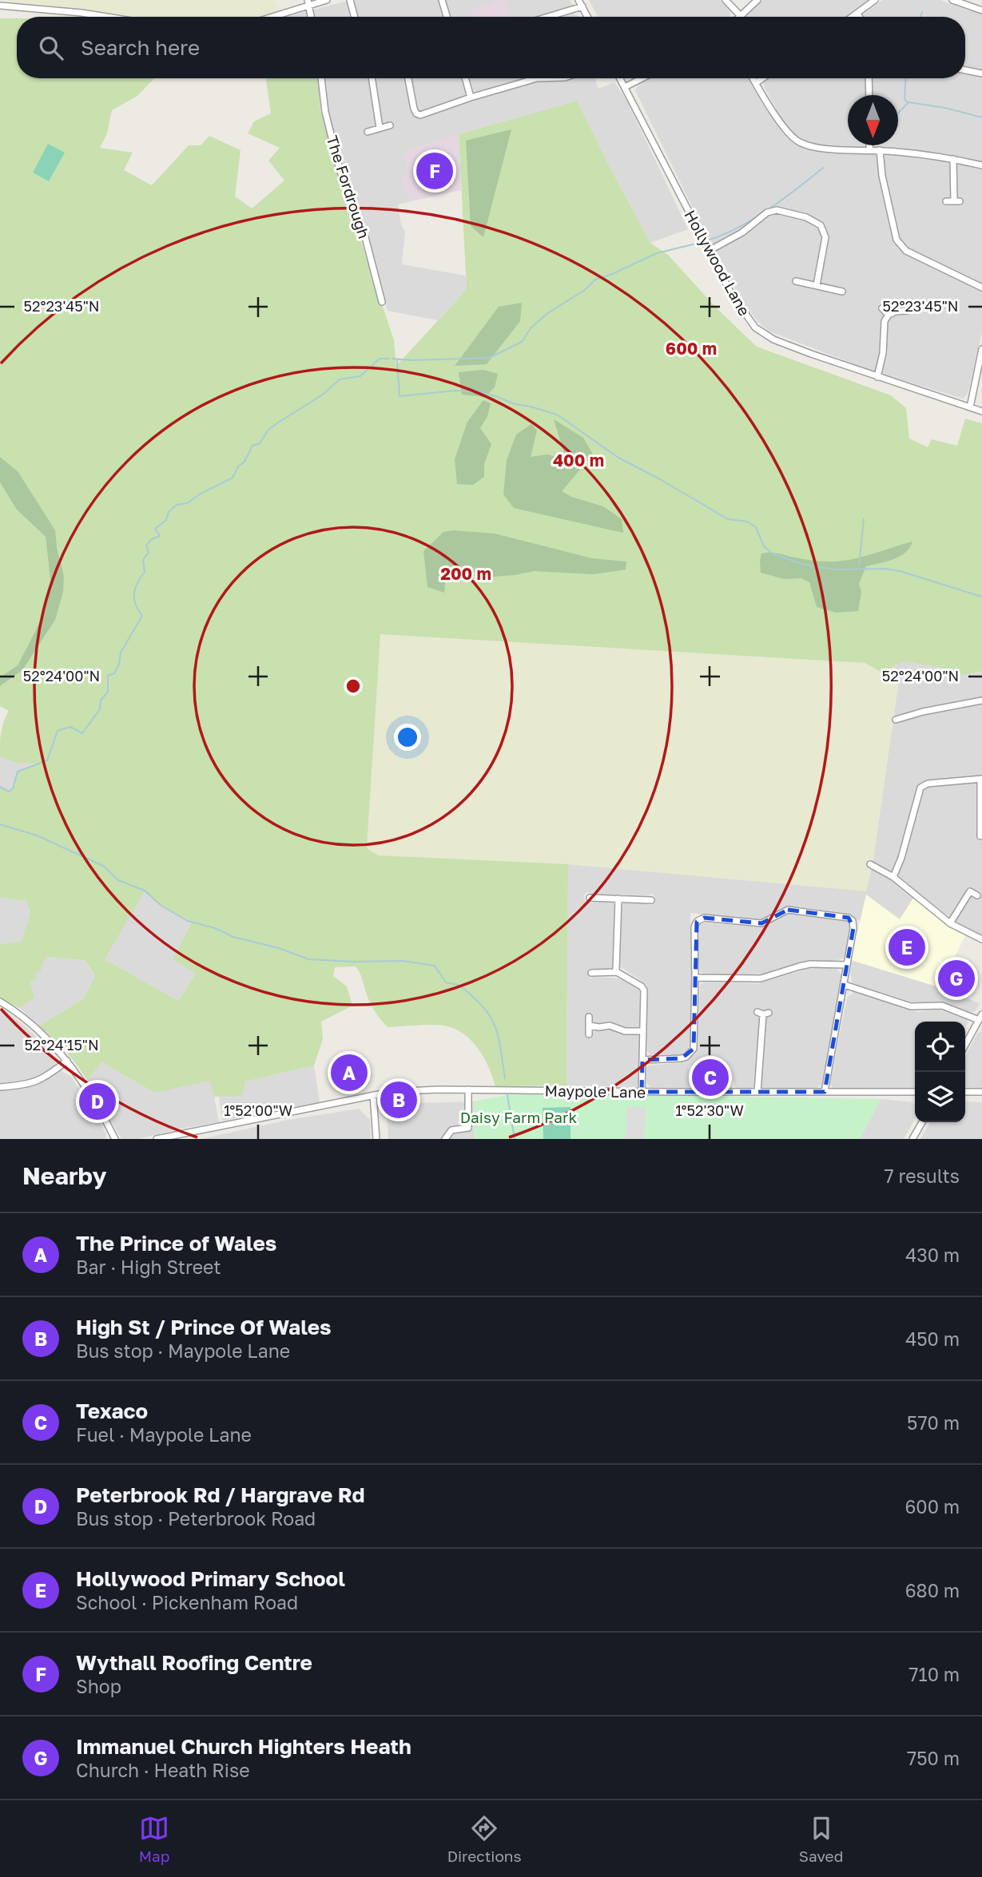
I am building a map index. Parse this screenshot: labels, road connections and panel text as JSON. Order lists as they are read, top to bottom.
{
  "streets": {
    "street": ["The Fordrough", "Hollywood Lane", "Maypole Lane"]
  },
  "parks": ["Daisy Farm Park"],
  "north": "bottom",
  "page": {
    "search": "Search here",
    "pins": [
      "F",
      "E",
      "G",
      "A",
      "C",
      "B",
      "D"
    ],
    "heading": ["Nearby", "7 results"],
    "list": [
      {
        "mark": "A",
        "name": "The Prince of Wales",
        "note": "Bar · High Street",
        "value": "430 m"
      },
      {
        "mark": "B",
        "name": "High St / Prince Of Wales",
        "note": "Bus stop · Maypole Lane",
        "value": "450 m"
      },
      {
        "mark": "C",
        "name": "Texaco",
        "note": "Fuel · Maypole Lane",
        "value": "570 m"
      },
      {
        "mark": "D",
        "name": "Peterbrook Rd / Hargrave Rd",
        "note": "Bus stop · Peterbrook Road",
        "value": "600 m"
      },
      {
        "mark": "E",
        "name": "Hollywood Primary School",
        "note": "School · Pickenham Road",
        "value": "680 m"
      },
      {
        "mark": "F",
        "name": "Wythall Roofing Centre",
        "note": "Shop",
        "value": "710 m"
      },
      {
        "mark": "G",
        "name": "Immanuel Church Highters Heath",
        "note": "Church · Heath Rise",
        "value": "750 m"
      }
    ],
    "nav": ["Map", "Directions", "Saved"]
  },
  "coordinates": [
    "52°23'45\"N",
    "52°24'00\"N",
    "52°24'15\"N",
    "1°52'00\"W",
    "1°52'30\"W"
  ],
  "rings": ["600 m", "400 m", "200 m"]
}
